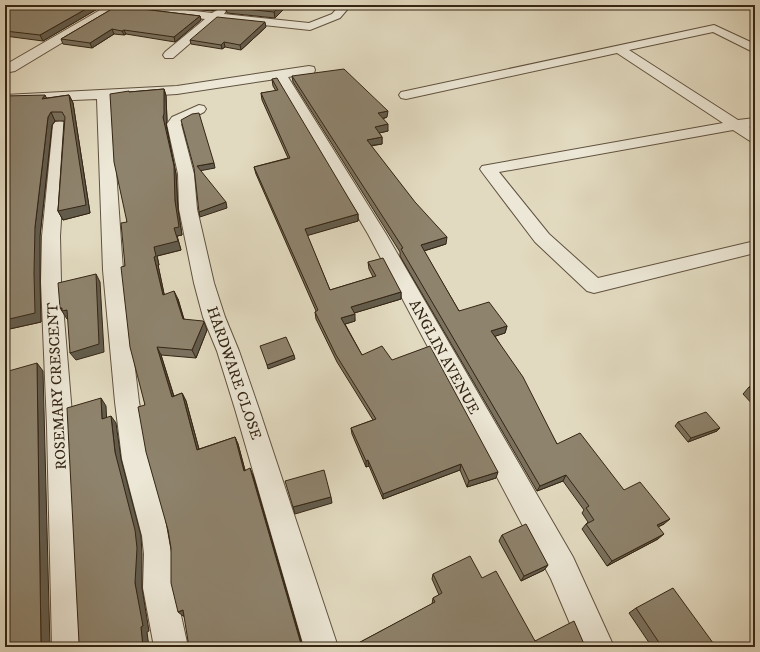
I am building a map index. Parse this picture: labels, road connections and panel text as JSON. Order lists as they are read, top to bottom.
{
  "streets": {
    "street": ["ANGLIN AVENUE", "HARDWARE CLOSE", "ROSEMARY CRESCENT"]
  }
}
